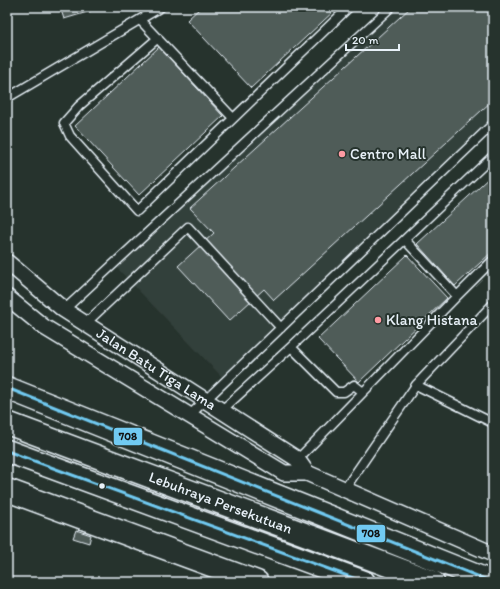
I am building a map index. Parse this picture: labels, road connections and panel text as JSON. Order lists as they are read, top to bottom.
{
  "streets": {
    "highway": ["Lebuhraya Persekutuan"],
    "street": ["Jalan Batu Tiga Lama"]
  },
  "places": ["Centro Mall", "Klang Histana"],
  "lines": ["transit line 708"],
  "scale_bar": "20 m"
}
